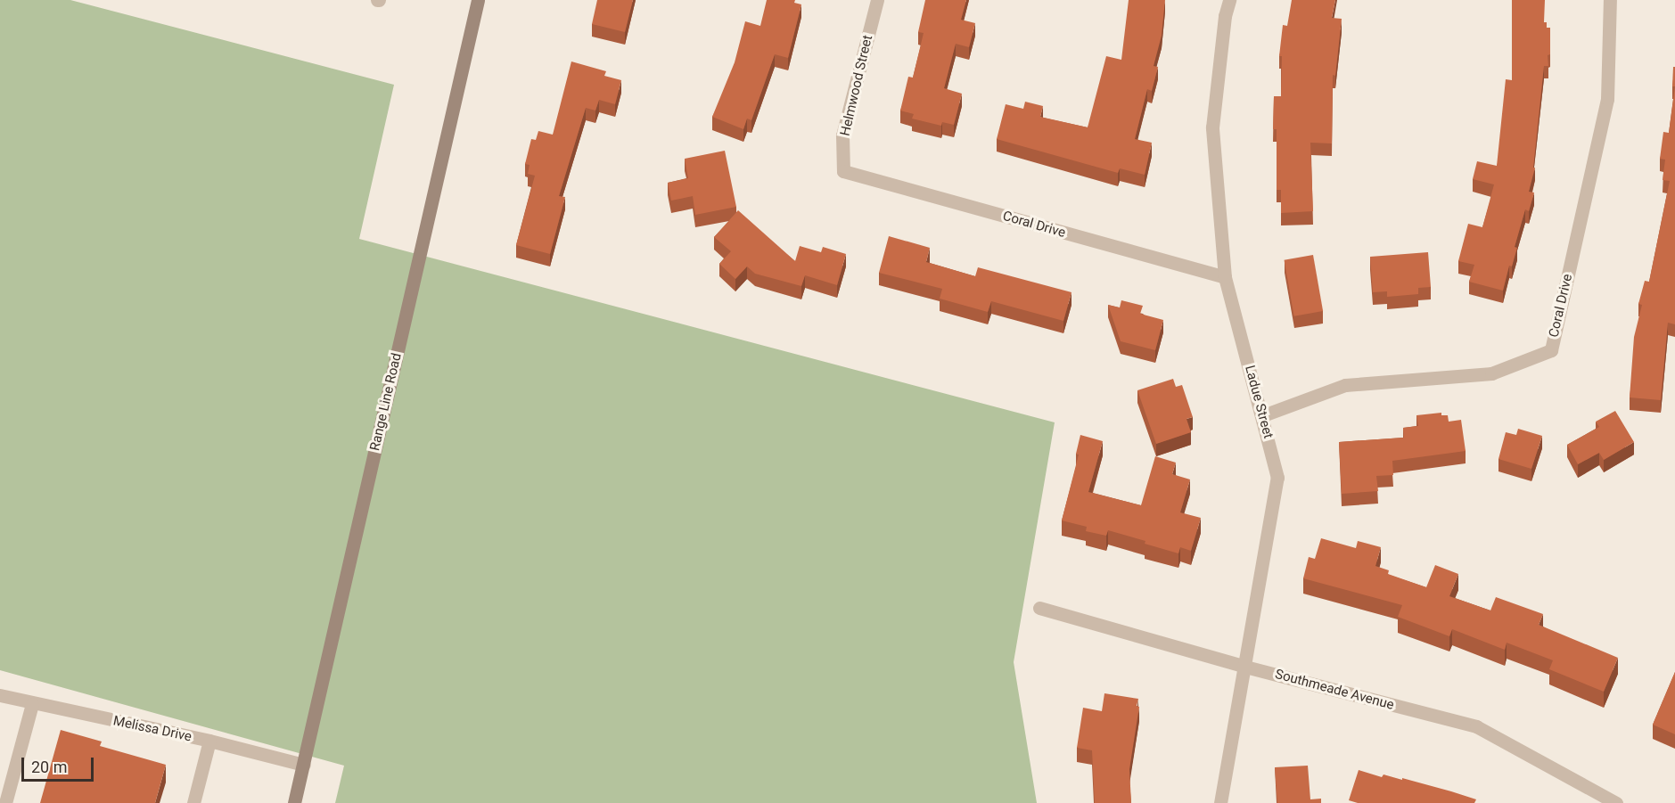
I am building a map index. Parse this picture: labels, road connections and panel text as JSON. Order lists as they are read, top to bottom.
{
  "streets": {
    "main road": ["Range Line Road"],
    "street": [
      "Helmwood Street",
      "Coral Drive",
      "Ladue Street",
      "Southmeade Avenue",
      "Melissa Drive"
    ]
  },
  "crossings": [
    ["Helmwood Street", "Coral Drive"],
    ["Coral Drive", "Ladue Street"],
    ["Range Line Road", "Melissa Drive"],
    ["Ladue Street", "Southmeade Avenue"]
  ],
  "scale_bar": "20 m"
}
